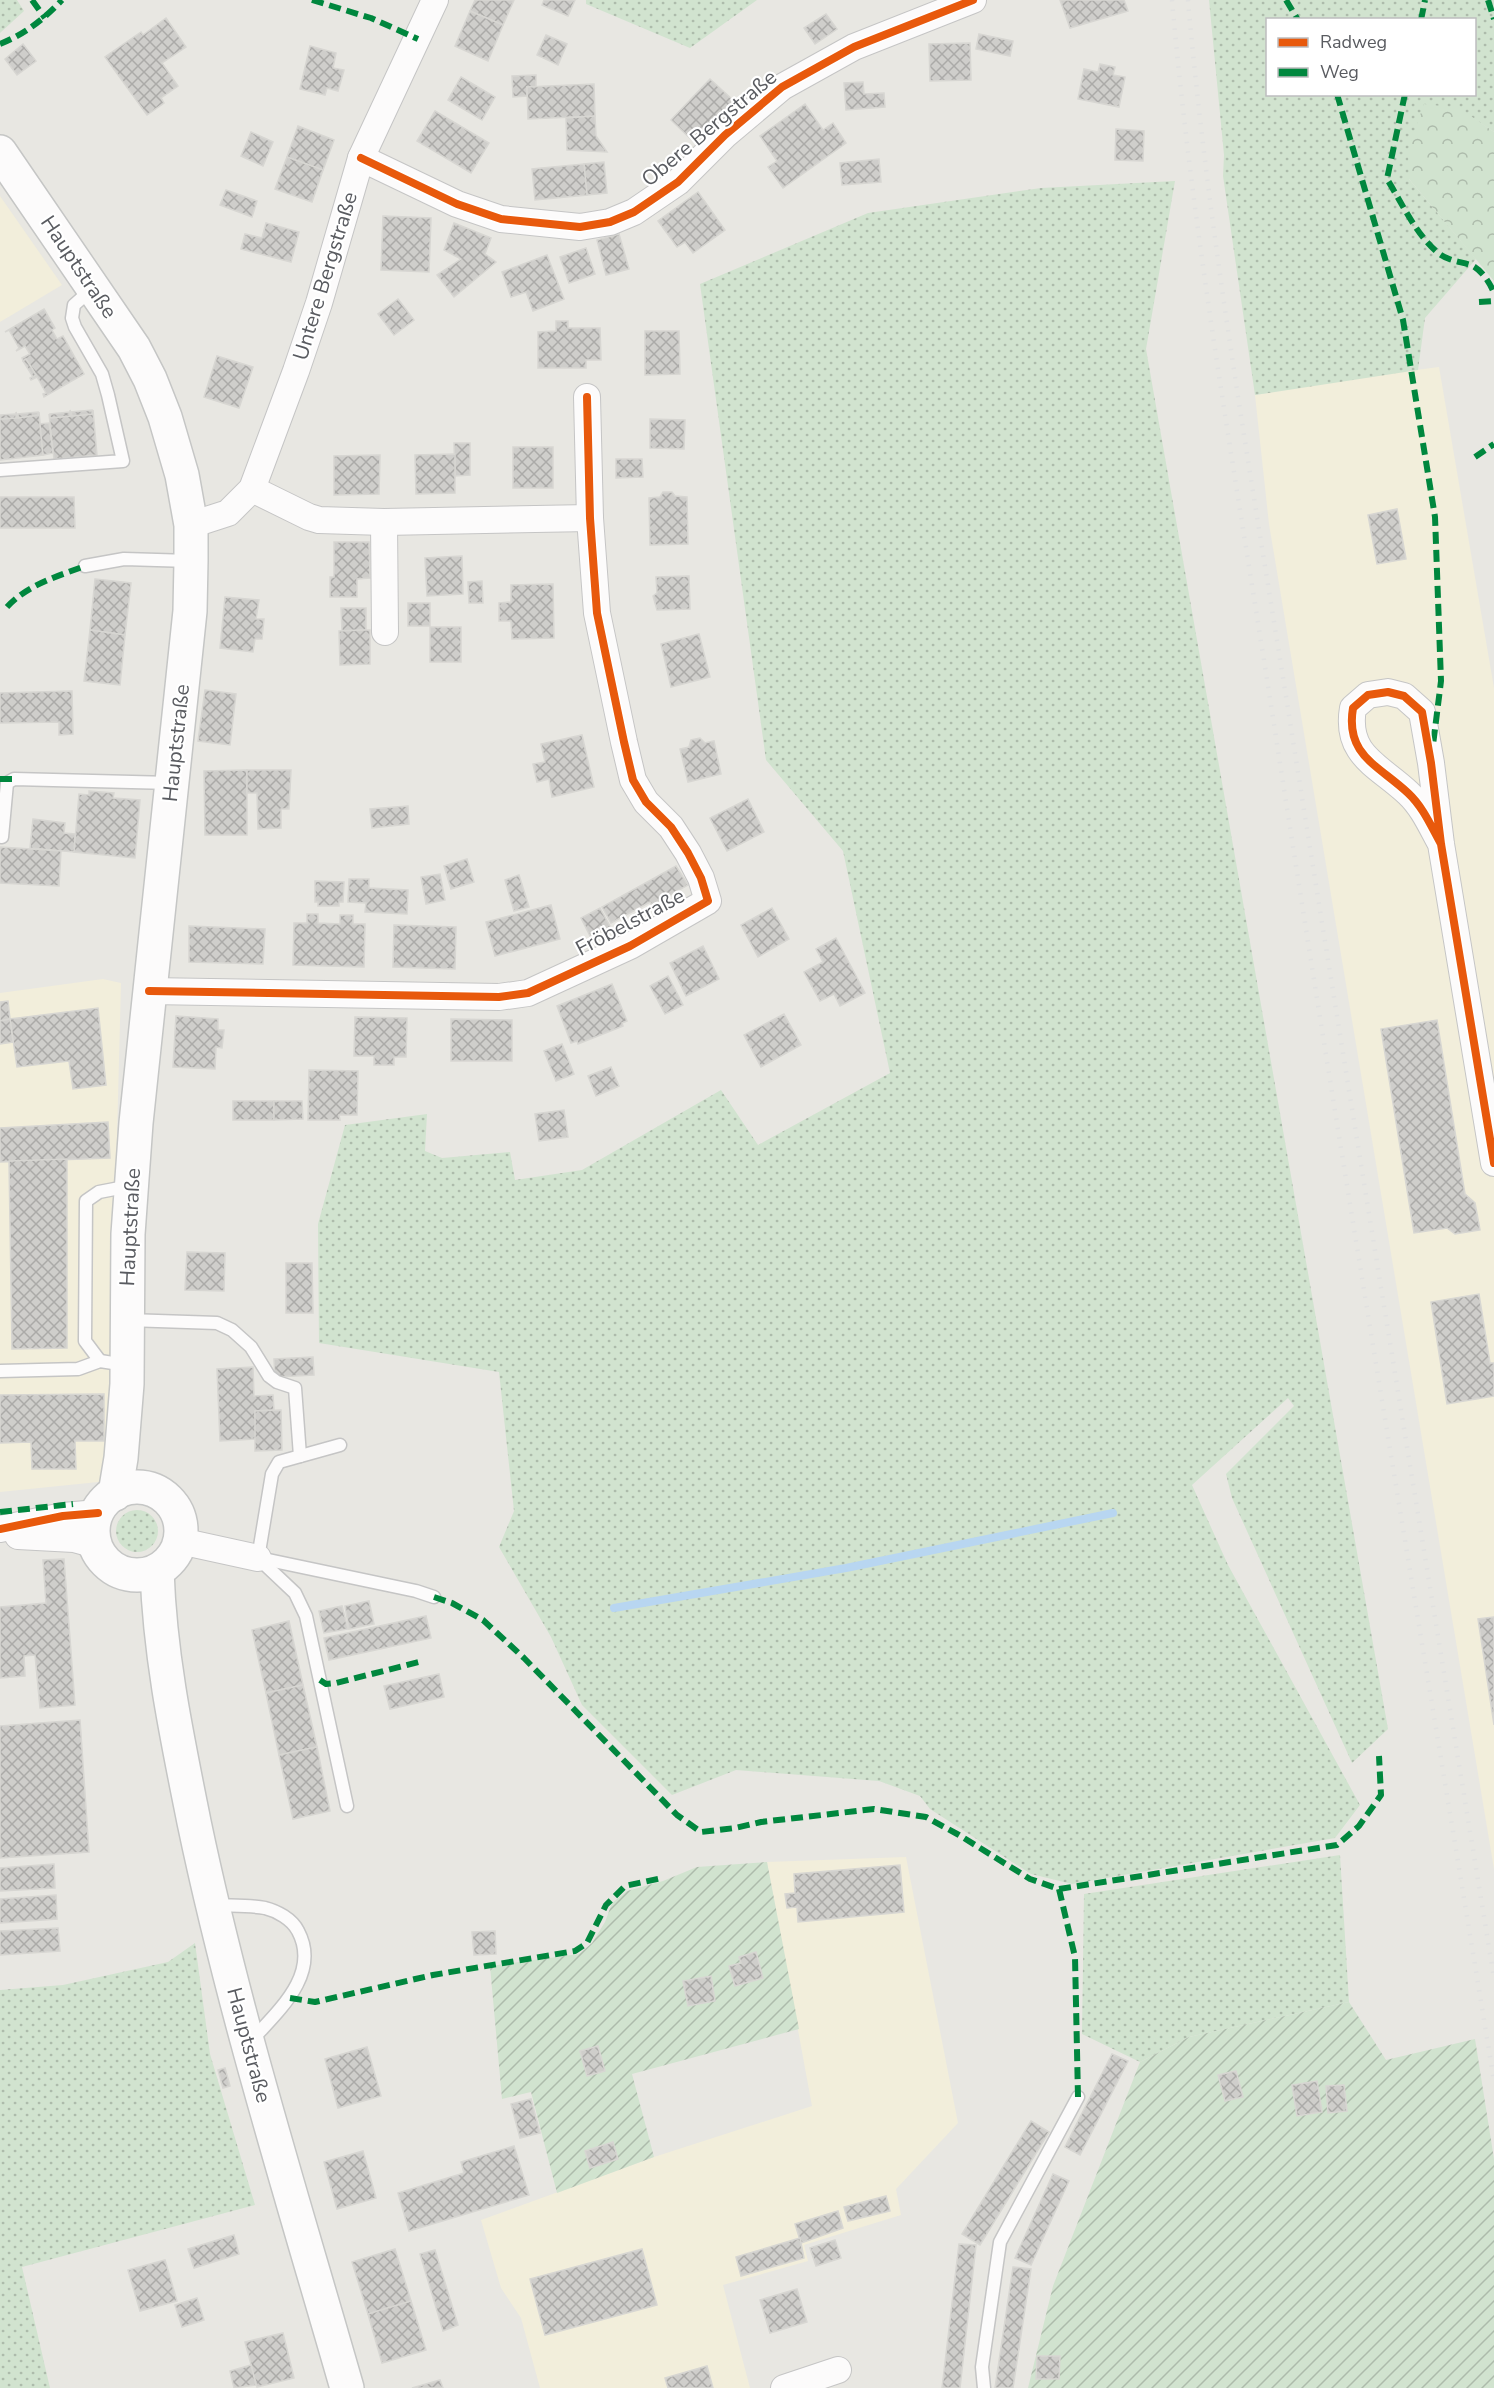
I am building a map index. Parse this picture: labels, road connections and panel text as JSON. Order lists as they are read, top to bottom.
{
  "streets": {
    "main road": ["Hauptstraße"],
    "street": ["Obere Bergstraße", "Untere Bergstraße", "Fröbelstraße"]
  },
  "crossings": [
    ["Obere Bergstraße", "Untere Bergstraße"],
    ["Hauptstraße", "Untere Bergstraße"],
    ["Hauptstraße", "Fröbelstraße"]
  ],
  "legend": ["Radweg", "Weg"]
}
